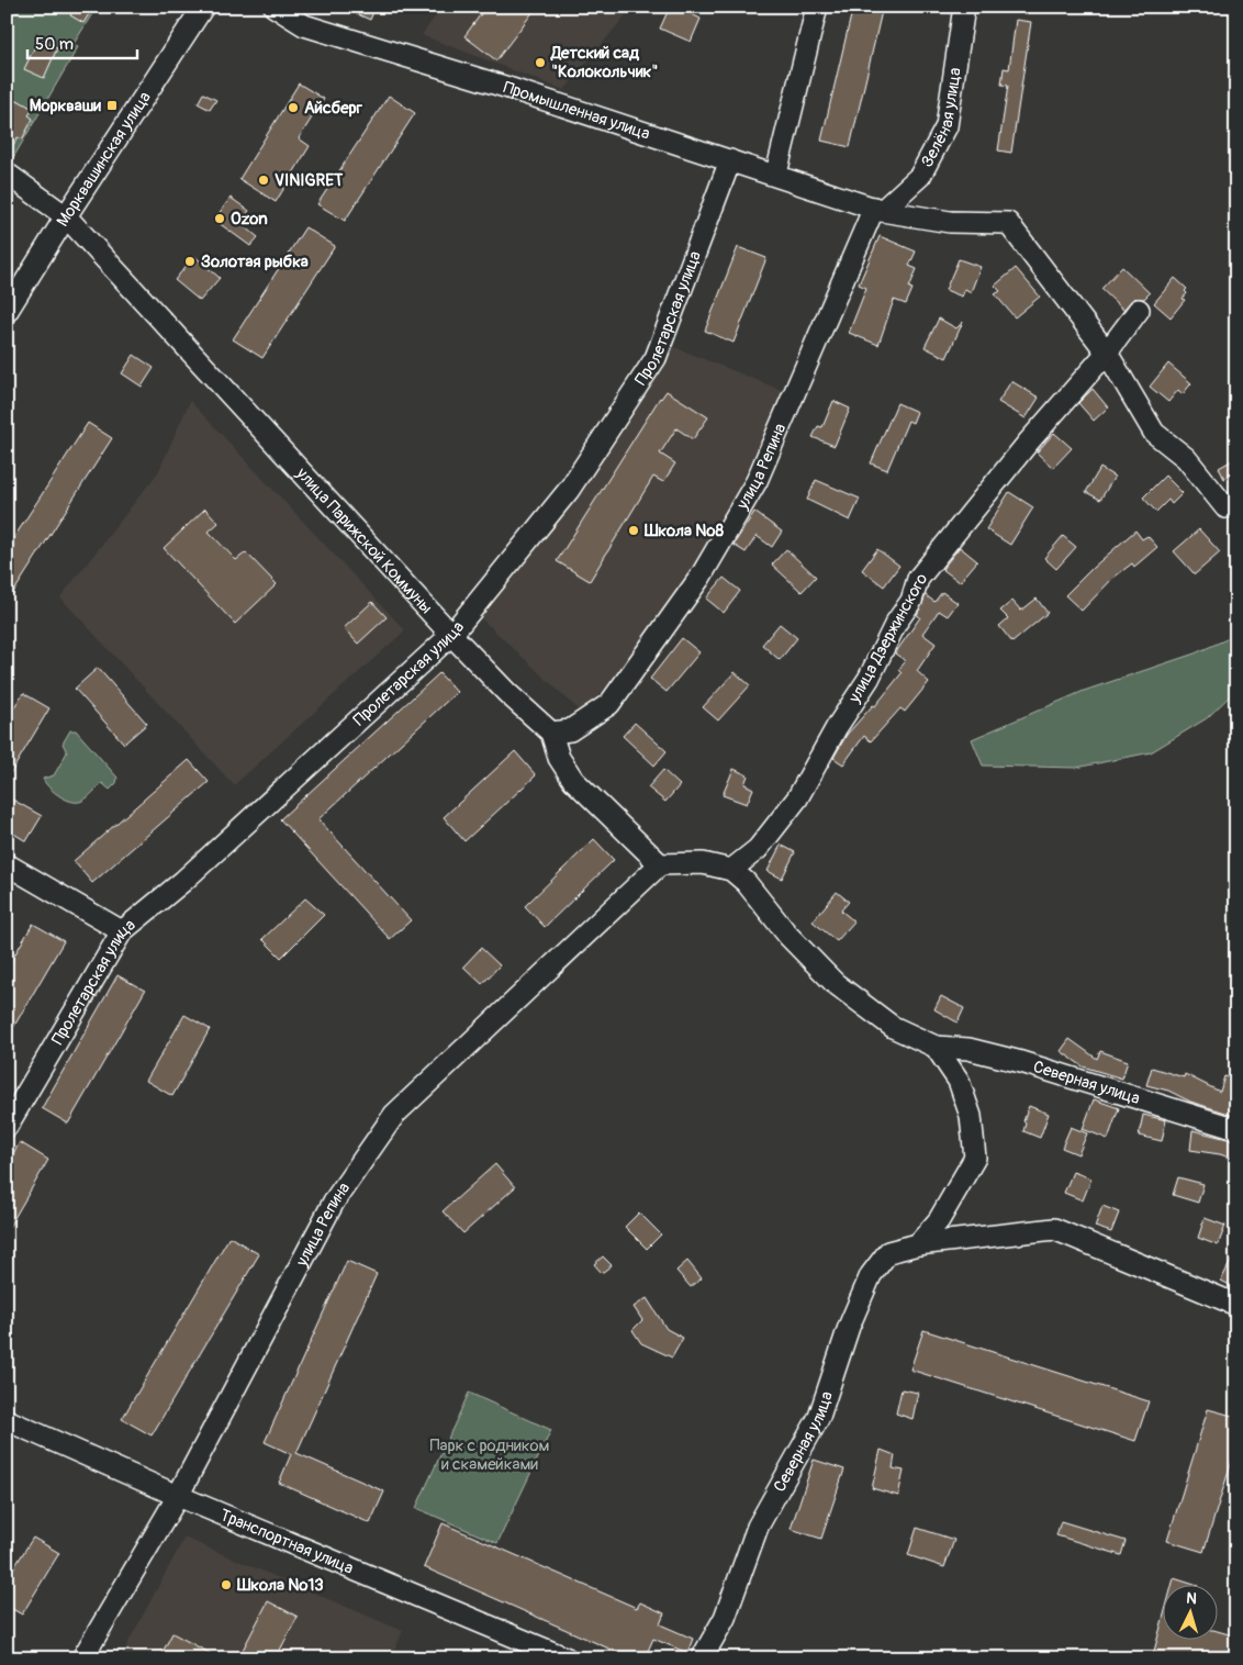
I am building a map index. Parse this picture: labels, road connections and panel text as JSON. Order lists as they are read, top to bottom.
{
  "streets": {
    "street": [
      "Промышленная улица",
      "Зелёная улица",
      "Морквашинская улица",
      "Пролетарская улица",
      "улица Репина",
      "улица Парижской Коммуны",
      "улица Дзержинского",
      "Северная улица",
      "Транспортная улица"
    ]
  },
  "crossings": [
    ["Промышленная улица", "Зелёная улица"],
    ["Промышленная улица", "Пролетарская улица"],
    ["Промышленная улица", "улица Репина"],
    ["Промышленная улица", "улица Дзержинского"],
    ["Зелёная улица", "улица Репина"],
    ["Морквашинская улица", "улица Парижской Коммуны"],
    ["Пролетарская улица", "улица Парижской Коммуны"],
    ["улица Репина", "улица Парижской Коммуны"],
    ["улица Репина", "Транспортная улица"],
    ["улица Дзержинского", "Северная улица"]
  ],
  "parks": ["Парк с родником и скамейками"],
  "places": {
    "other": [
      "Детский сад \"Колокольчик\"",
      "Айсберг",
      "VINIGRET",
      "Ozon",
      "Золотая рыбка",
      "Школа №8",
      "Школа №13"
    ],
    "transit": ["Моркваши"]
  },
  "scale_bar": "50 m",
  "north": "top"
}
